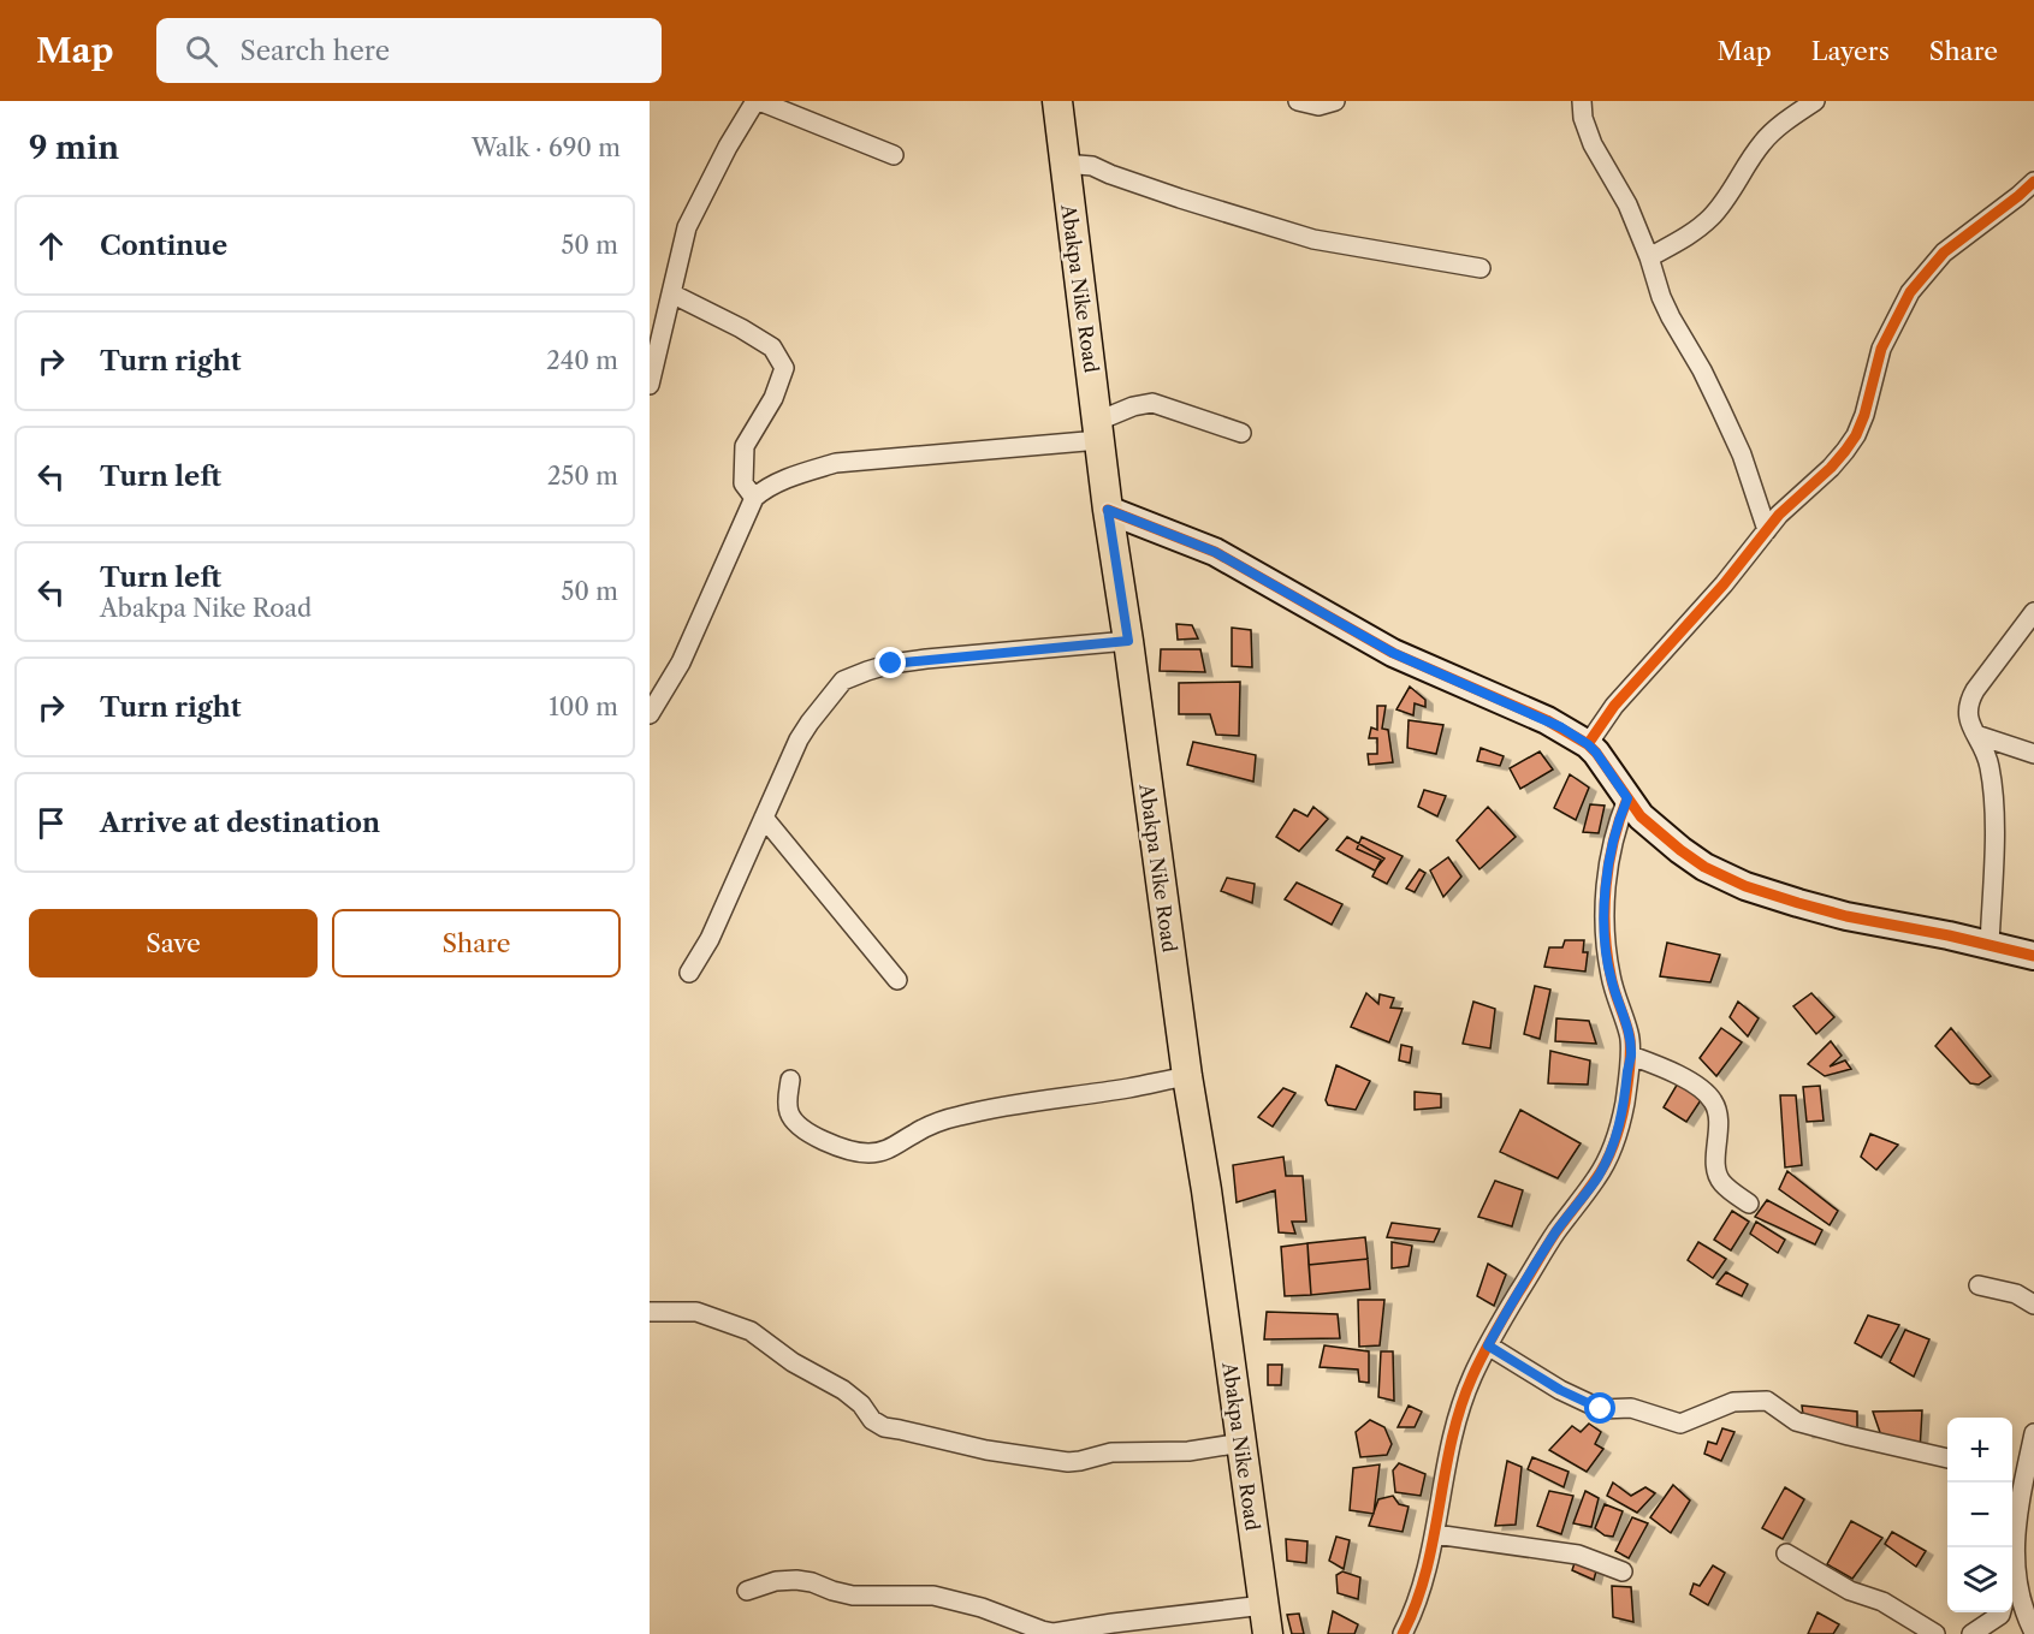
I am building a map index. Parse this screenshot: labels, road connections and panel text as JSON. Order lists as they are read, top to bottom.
{
  "streets": {
    "main road": ["Abakpa Nike Road"]
  },
  "page": {
    "header": "Map",
    "search": "Search here",
    "nav": ["Map", "Layers", "Share"],
    "heading": ["9 min", "Walk · 690 m"],
    "list": [
      ["Continue", "50 m"],
      ["Turn right", "240 m"],
      ["Turn left", "250 m"],
      ["Turn left", "Abakpa Nike Road", "50 m"],
      ["Turn right", "100 m"],
      "Arrive at destination"
    ],
    "buttons": ["Save", "Share"],
    "map_buttons": ["+", "−"]
  }
}
